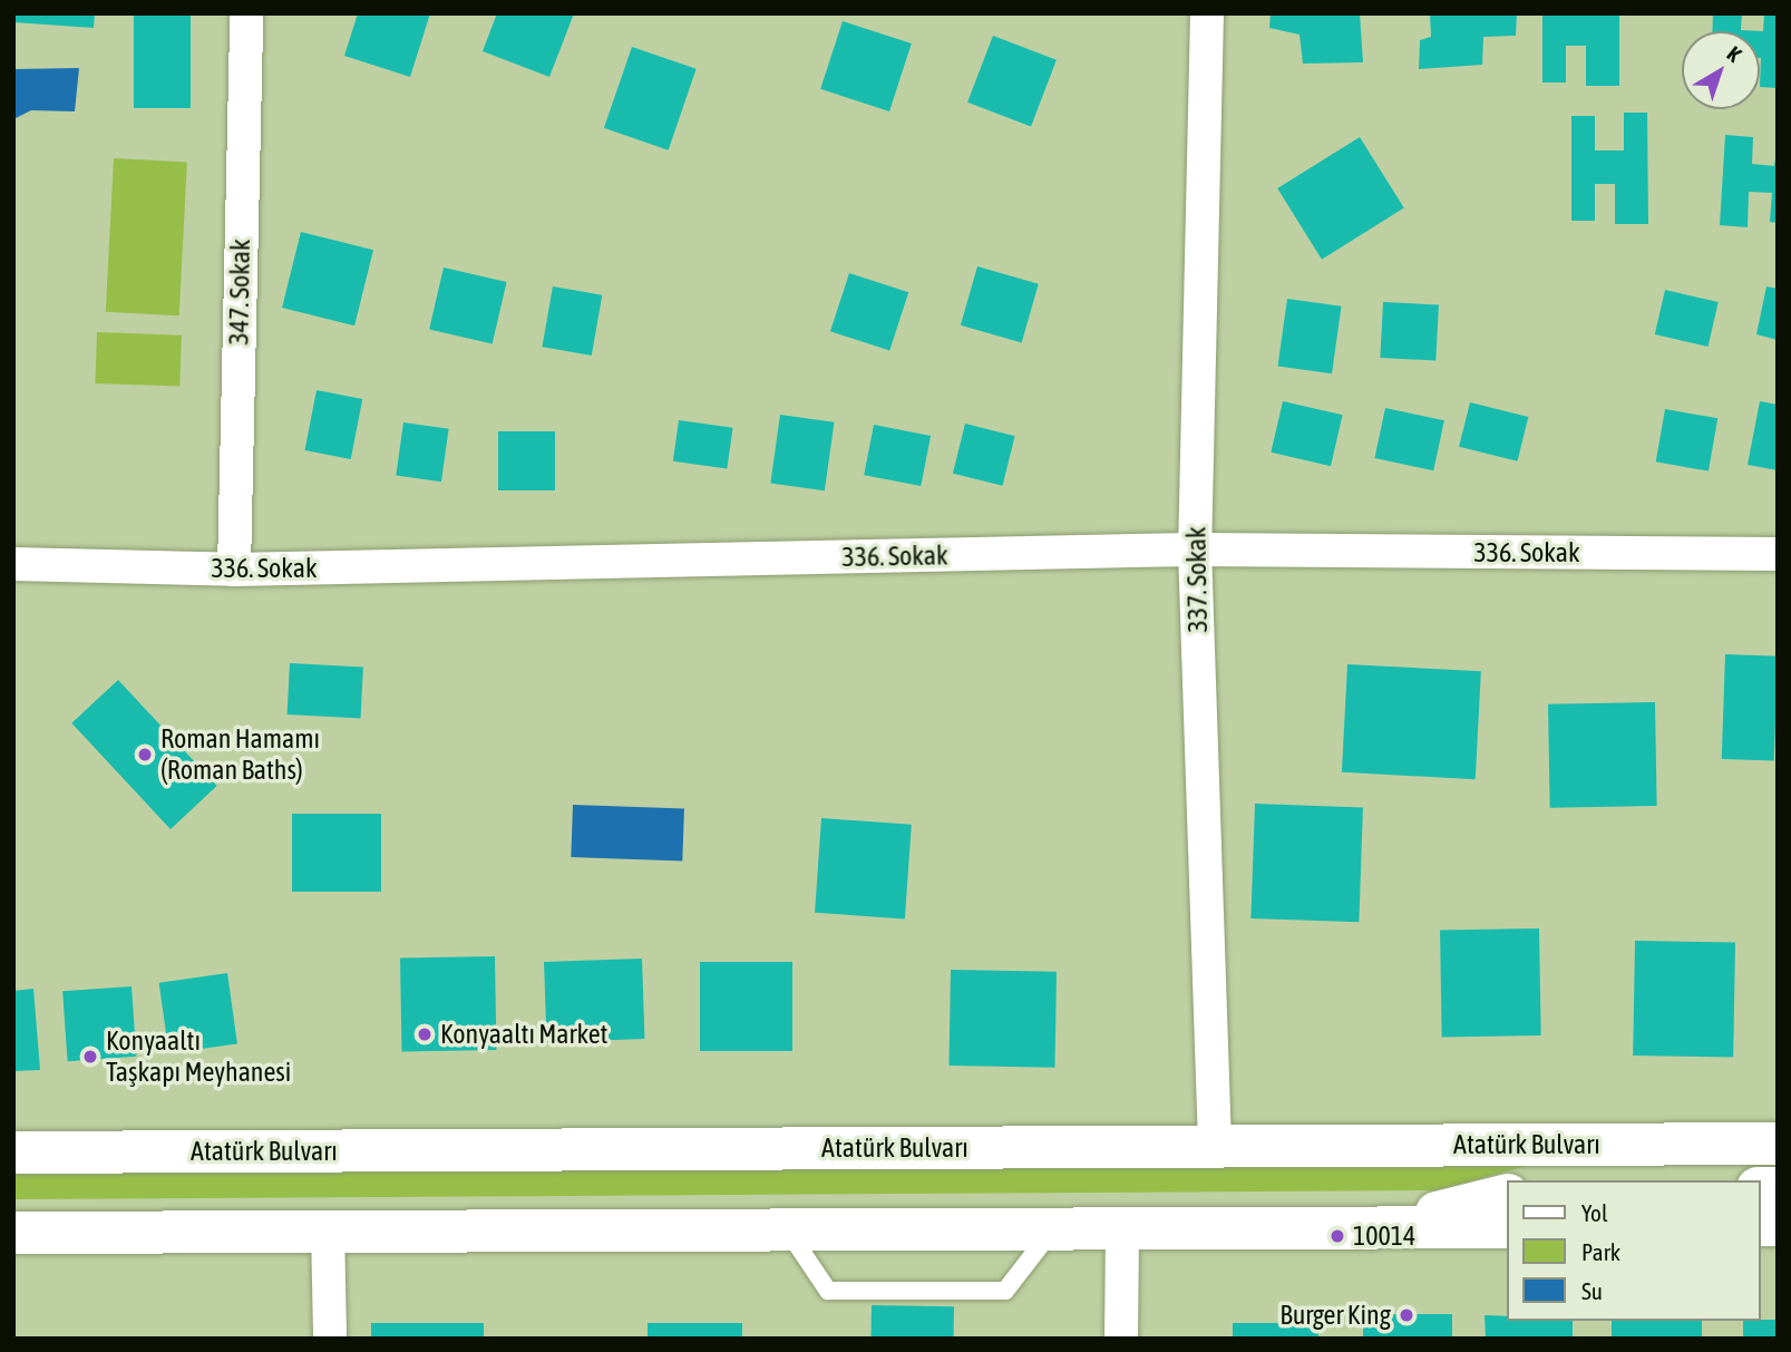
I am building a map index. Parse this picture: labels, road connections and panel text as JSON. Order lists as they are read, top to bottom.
{
  "streets": {
    "main road": ["Atatürk Bulvarı"],
    "street": ["347. Sokak", "336. Sokak", "337. Sokak"]
  },
  "crossings": [
    ["347. Sokak", "336. Sokak"],
    ["336. Sokak", "337. Sokak"],
    ["337. Sokak", "Atatürk Bulvarı"]
  ],
  "places": [
    "Roman Hamamı (Roman Baths)",
    "Konyaaltı Market",
    "Konyaaltı Taşkapı Meyhanesi",
    "10014",
    "Burger King"
  ],
  "legend": ["Yol", "Park", "Su"],
  "north": "top right"
}
